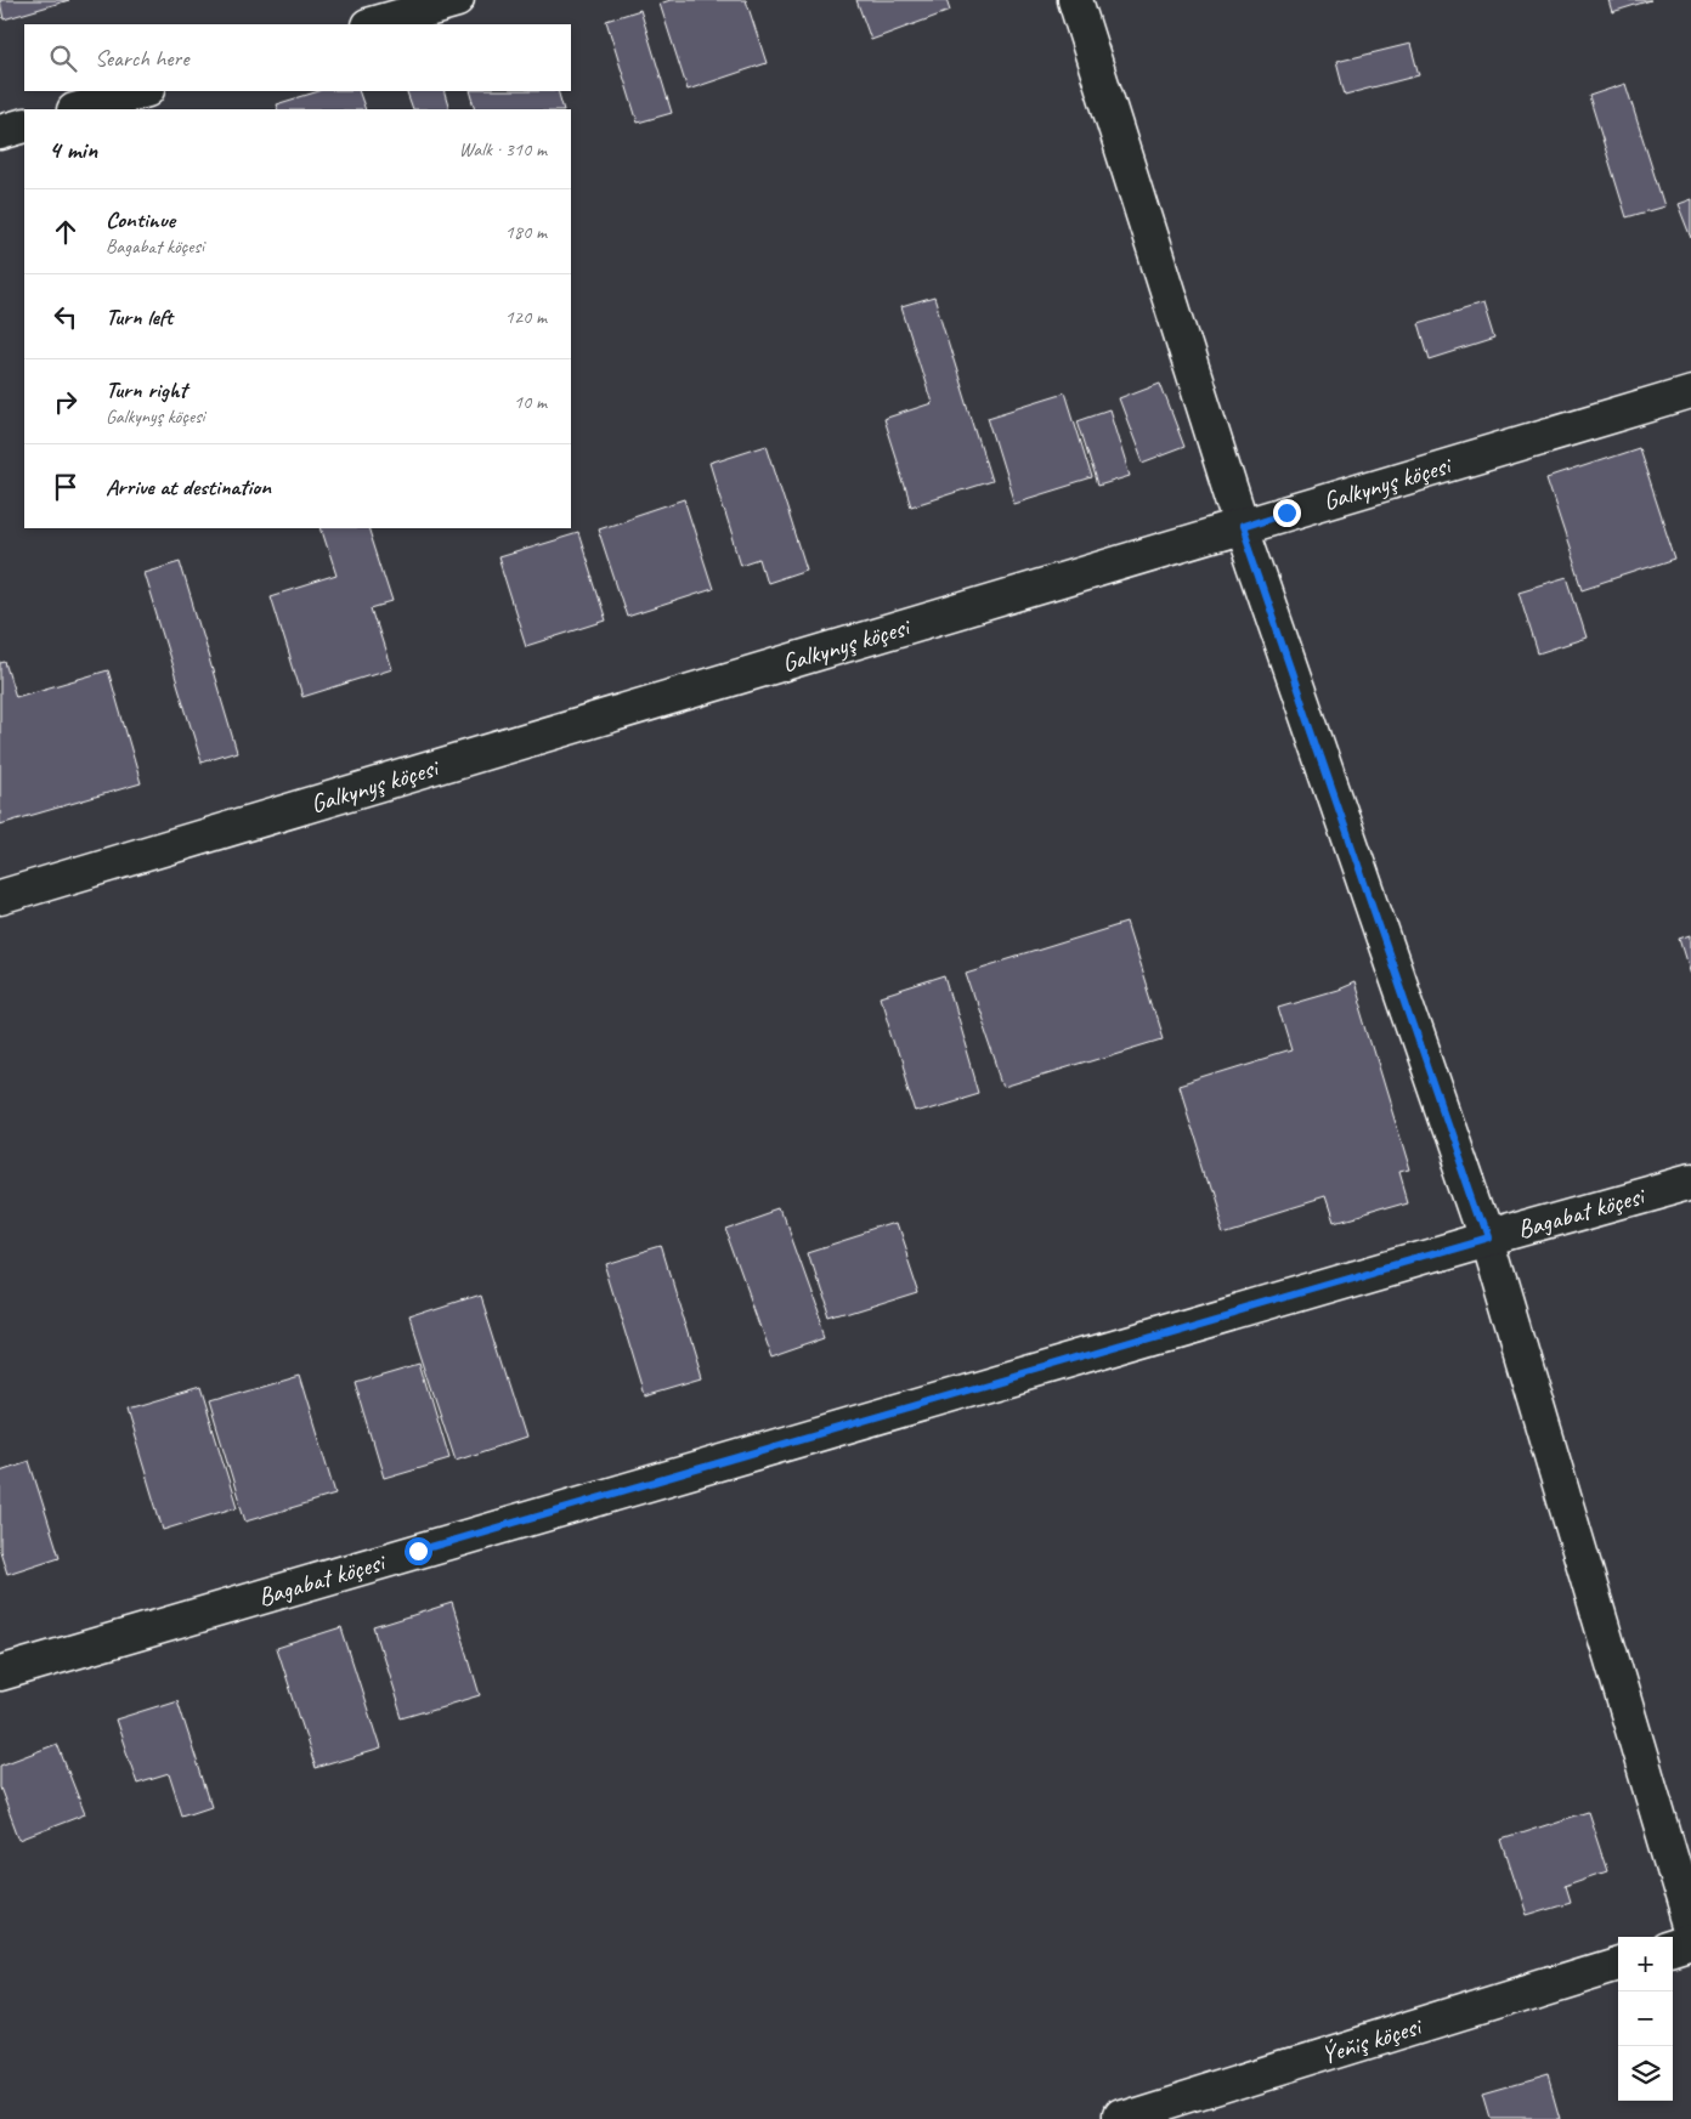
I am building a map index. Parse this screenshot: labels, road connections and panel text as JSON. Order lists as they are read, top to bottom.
{
  "streets": {
    "street": ["Galkynyş köçesi", "Bagabat köçesi", "Ýeňiş köçesi"]
  },
  "page": {
    "search": "Search here",
    "heading": ["4 min", "Walk · 310 m"],
    "list": [
      ["Continue", "Bagabat köçesi", "180 m"],
      ["Turn left", "120 m"],
      ["Turn right", "Galkynyş köçesi", "10 m"],
      "Arrive at destination"
    ],
    "map_buttons": ["+", "−"]
  }
}
